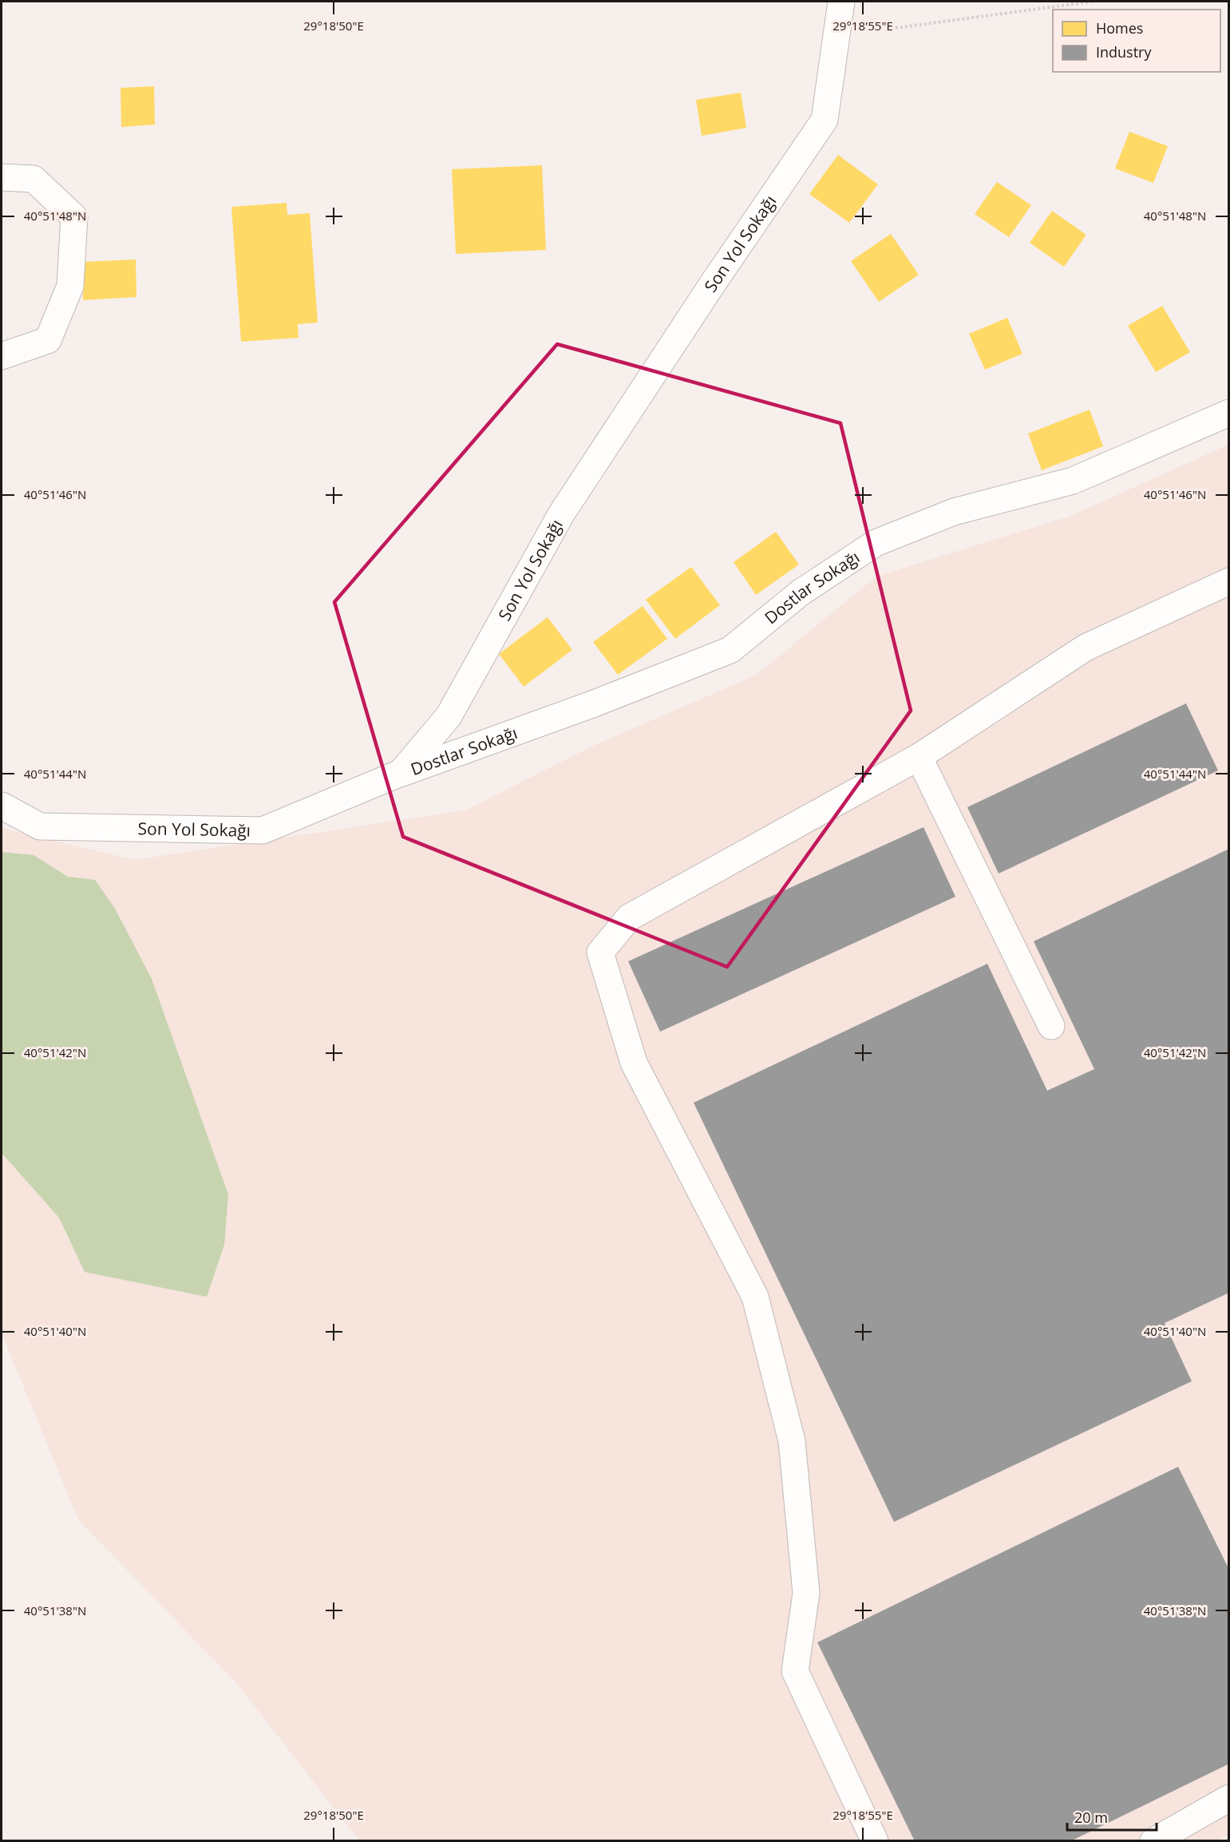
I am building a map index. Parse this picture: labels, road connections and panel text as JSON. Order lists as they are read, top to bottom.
{
  "streets": {
    "street": ["Son Yol Sokağı", "Dostlar Sokağı"]
  },
  "crossings": [
    ["Son Yol Sokağı", "Dostlar Sokağı"]
  ],
  "legend": ["Homes", "Industry"],
  "scale_bar": "20 m",
  "coordinates": [
    "29°18'50\"E",
    "29°18'55\"E",
    "40°51'48\"N",
    "40°51'46\"N",
    "40°51'44\"N",
    "40°51'42\"N",
    "40°51'40\"N",
    "40°51'38\"N"
  ]
}
